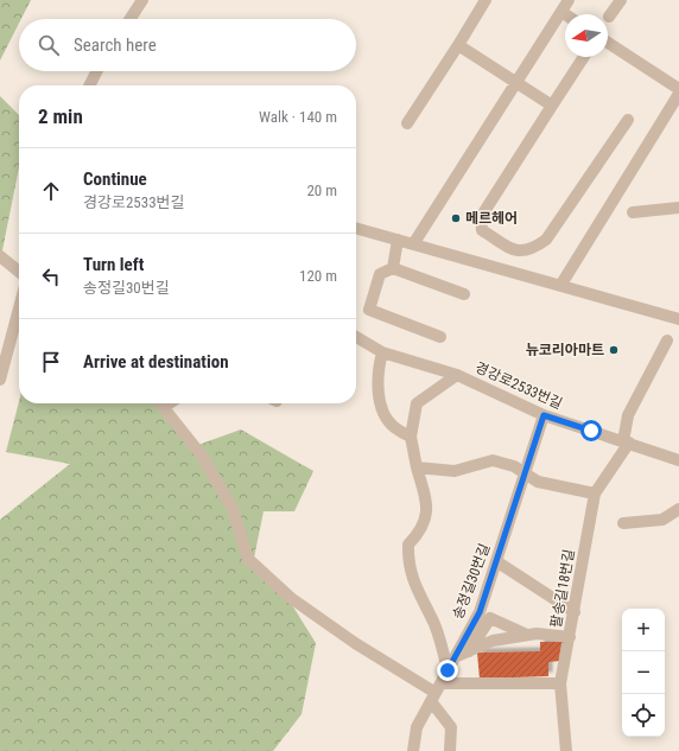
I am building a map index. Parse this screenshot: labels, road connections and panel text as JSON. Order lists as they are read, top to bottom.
{
  "streets": {
    "street": ["경강로2533번길", "송정길30번길", "팔송길18번길"]
  },
  "crossings": [
    ["경강로2533번길", "송정길30번길"],
    ["경강로2533번길", "팔송길18번길"]
  ],
  "places": ["메르헤어", "뉴코리아마트"],
  "north": "left",
  "page": {
    "search": "Search here",
    "heading": ["2 min", "Walk · 140 m"],
    "list": [
      ["Continue", "경강로2533번길", "20 m"],
      ["Turn left", "송정길30번길", "120 m"],
      "Arrive at destination"
    ],
    "map_buttons": ["+", "−"]
  }
}
